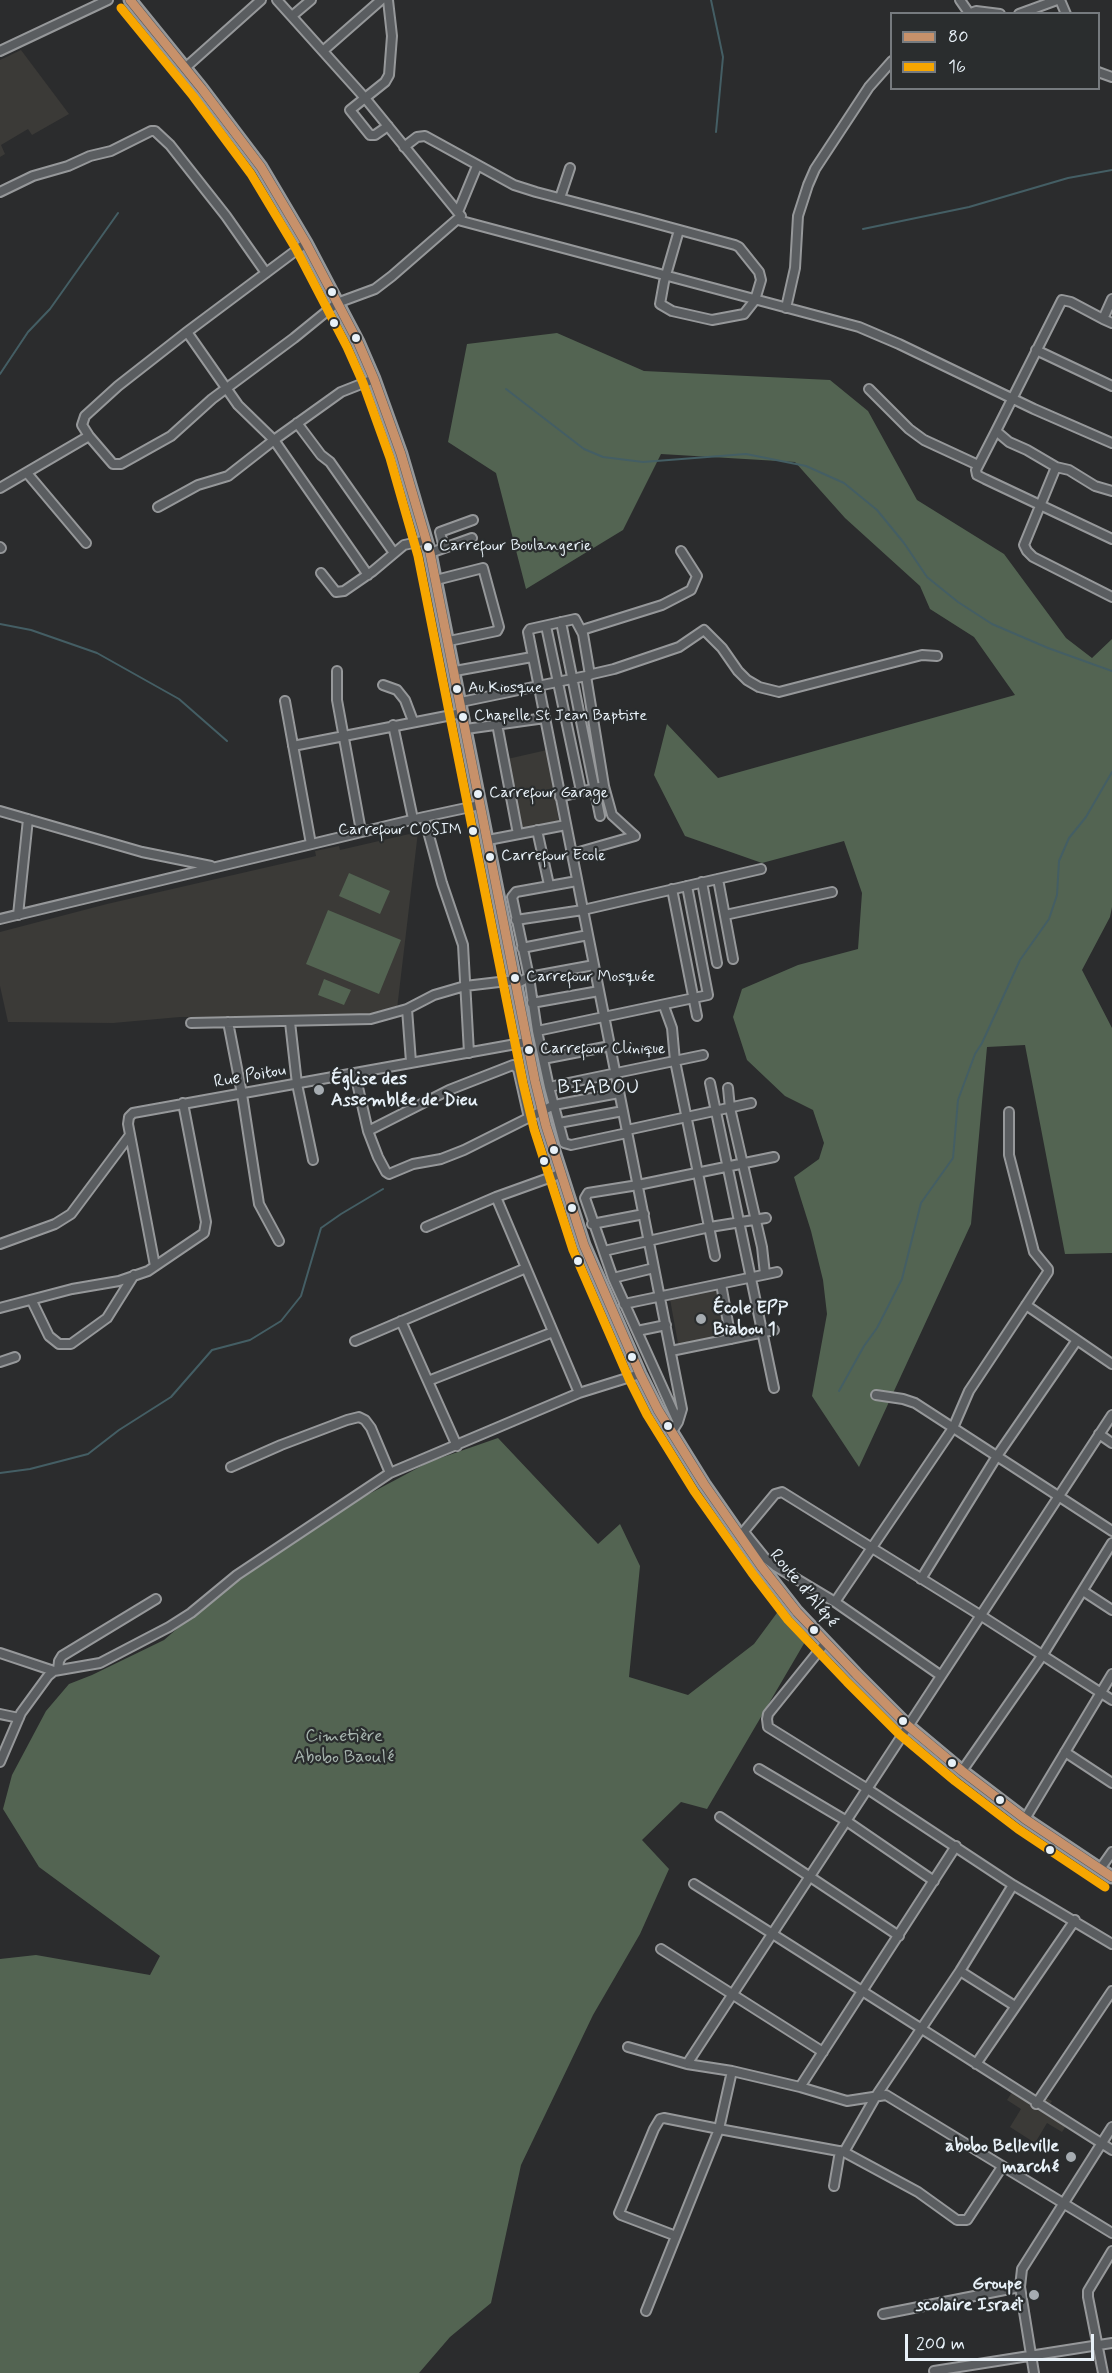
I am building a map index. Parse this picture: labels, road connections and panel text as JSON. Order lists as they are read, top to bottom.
{
  "streets": {
    "main road": ["Route d'Alépé"],
    "street": ["Rue Poitou"]
  },
  "crossings": [
    ["Rue Poitou", "Route d'Alépé"]
  ],
  "districts": ["BIABOU"],
  "parks": ["Cimetière Abobo Baoulé"],
  "places": [
    "Carrefour Boulangerie",
    "Au Kiosque",
    "Chapelle St Jean Baptiste",
    "Carrefour Garage",
    "Carrefour COSIM",
    "Carrefour Ecole",
    "Carrefour Mosquée",
    "Carrefour Clinique",
    "Église des Assemblée de Dieu",
    "École EPP Biabou 1",
    "abobo Belleville marché",
    "Groupe scolaire Israël"
  ],
  "lines": ["transit line 80", "transit line 16"],
  "legend": ["80", "16"],
  "scale_bar": "200 m"
}
